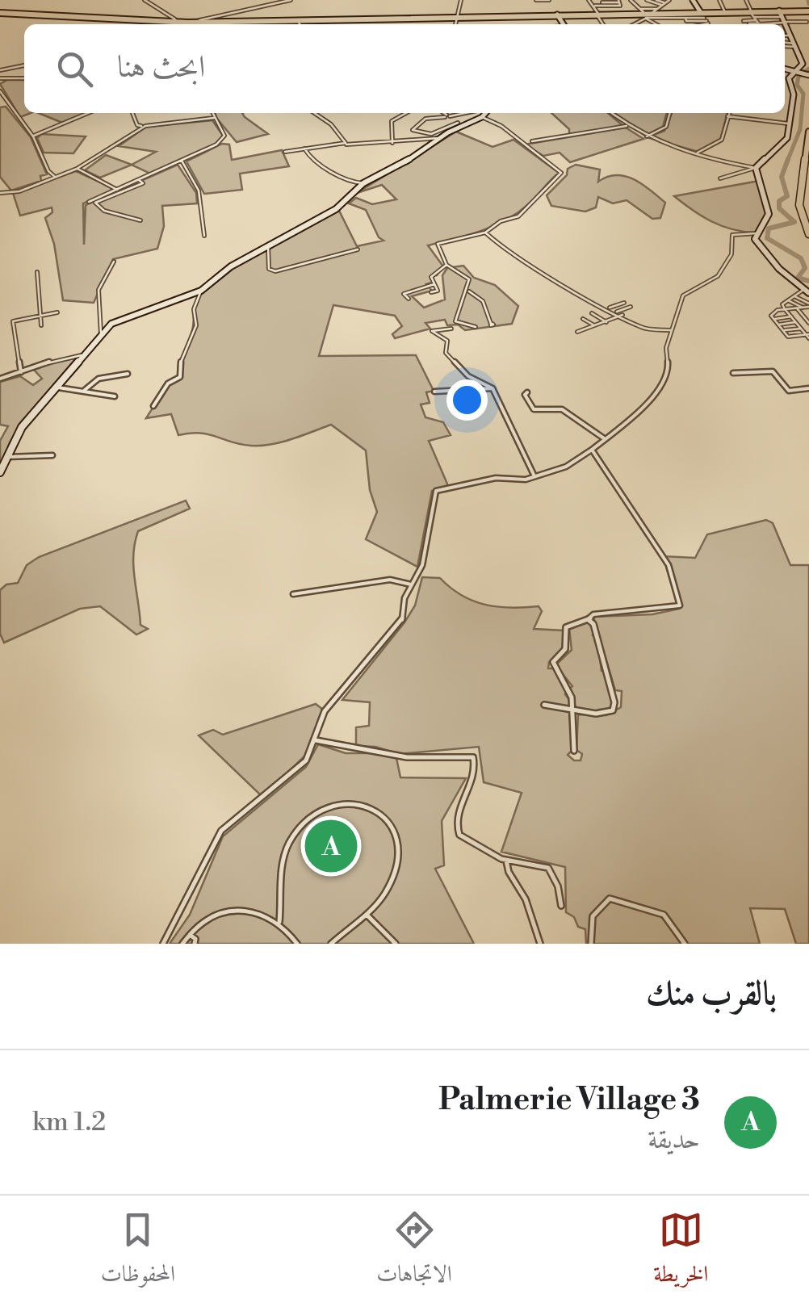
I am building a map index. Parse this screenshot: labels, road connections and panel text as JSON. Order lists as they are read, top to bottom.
{
  "page": {
    "search": "ابحث هنا",
    "pins": "A",
    "heading": "بالقرب منك",
    "list": [
      {
        "mark": "A",
        "name": "Palmerie Village 3",
        "note": "حديقة",
        "value": "1.2 km"
      }
    ],
    "nav": ["الخريطة", "الاتجاهات", "المحفوظات"]
  }
}
